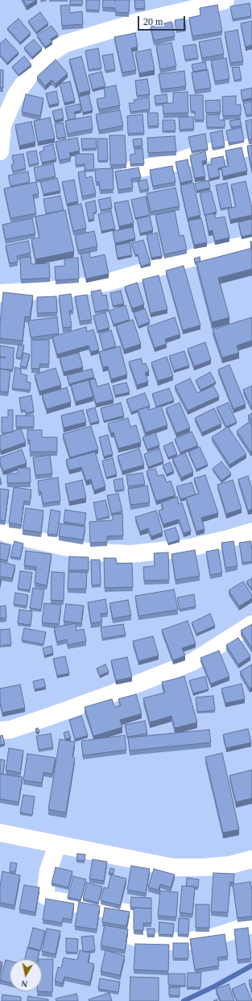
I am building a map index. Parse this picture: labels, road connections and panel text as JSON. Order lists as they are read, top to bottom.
{
  "scale_bar": "20 m",
  "north": "bottom"
}
